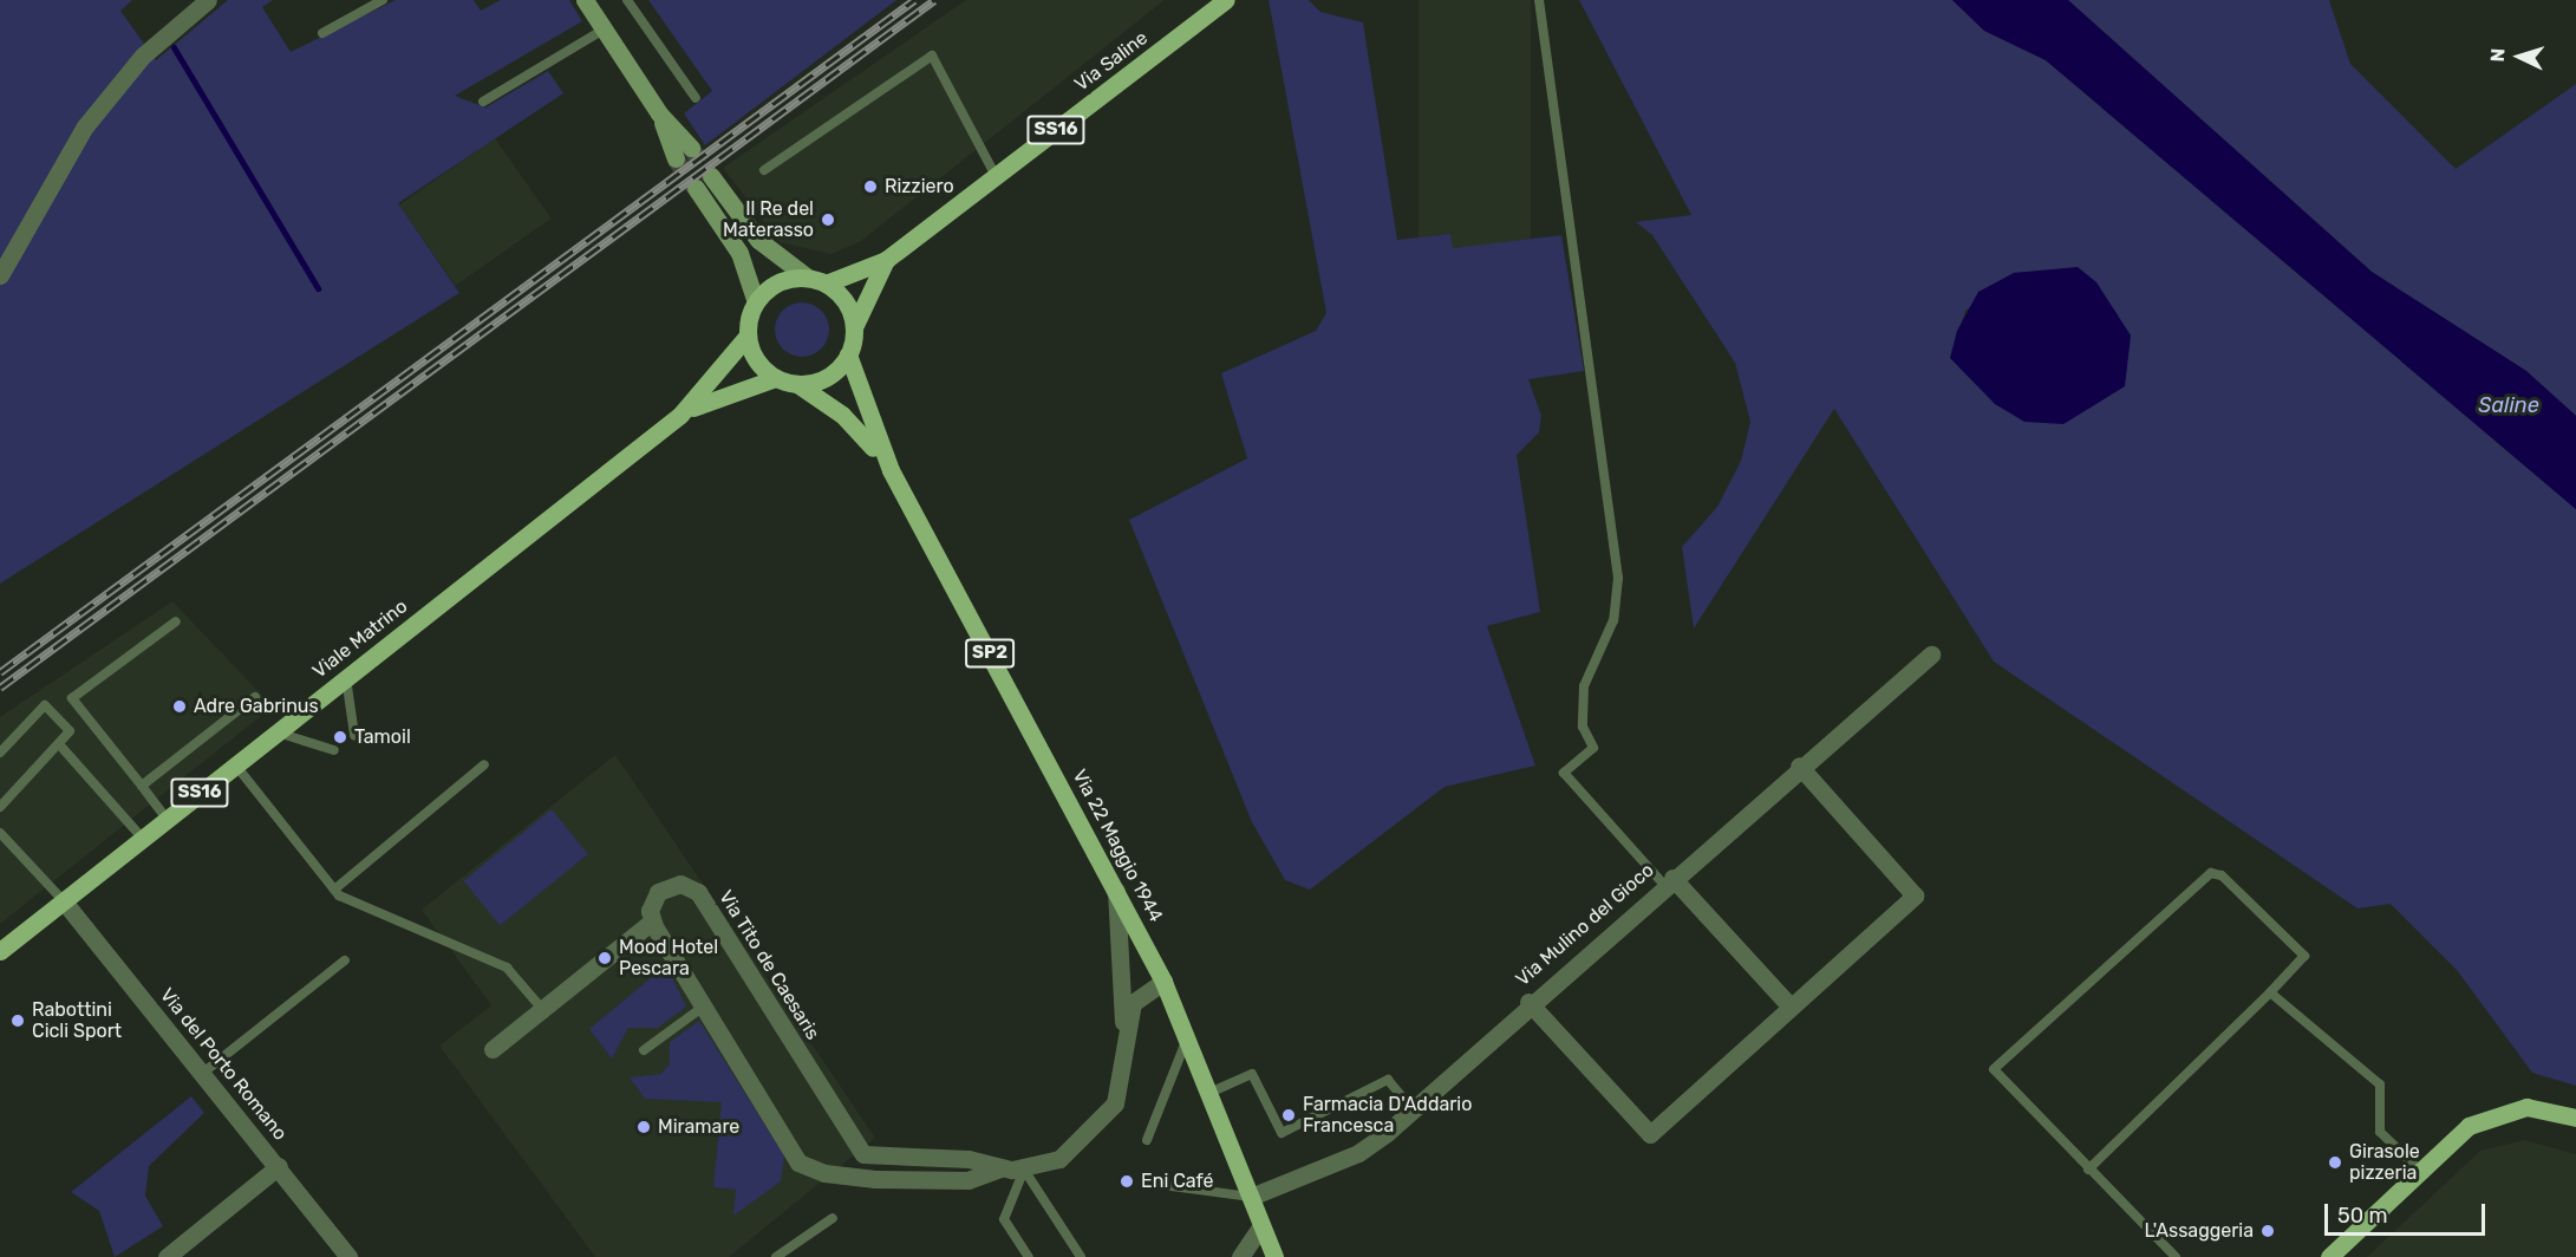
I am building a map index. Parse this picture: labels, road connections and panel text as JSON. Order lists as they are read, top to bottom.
{
  "streets": {
    "main road": [
      "Via Saline",
      "SS16",
      "Viale Matrino",
      "SP2",
      "Via 22 Maggio 1944"
    ],
    "street": ["Via Mulino del Gioco", "Via Tito de Caesaris", "Via del Porto Romano"]
  },
  "crossings": [
    ["Via Saline", "SS16"],
    ["Via Saline", "Viale Matrino"],
    ["Via Saline", "Via 22 Maggio 1944"],
    ["SS16", "Viale Matrino"],
    ["SS16", "Via 22 Maggio 1944"],
    ["Viale Matrino", "Via 22 Maggio 1944"],
    ["Viale Matrino", "Via del Porto Romano"],
    ["Via 22 Maggio 1944", "Via Mulino del Gioco"]
  ],
  "water": ["Saline"],
  "places": [
    "Rizziero",
    "Il Re del Materasso",
    "Adre Gabrinus",
    "Tamoil",
    "Mood Hotel Pescara",
    "Rabottini Cicli Sport",
    "Farmacia D'Addario Francesca",
    "Miramare",
    "Girasole pizzeria",
    "Eni Café",
    "L'Assaggeria"
  ],
  "scale_bar": "50 m",
  "north": "left"
}
